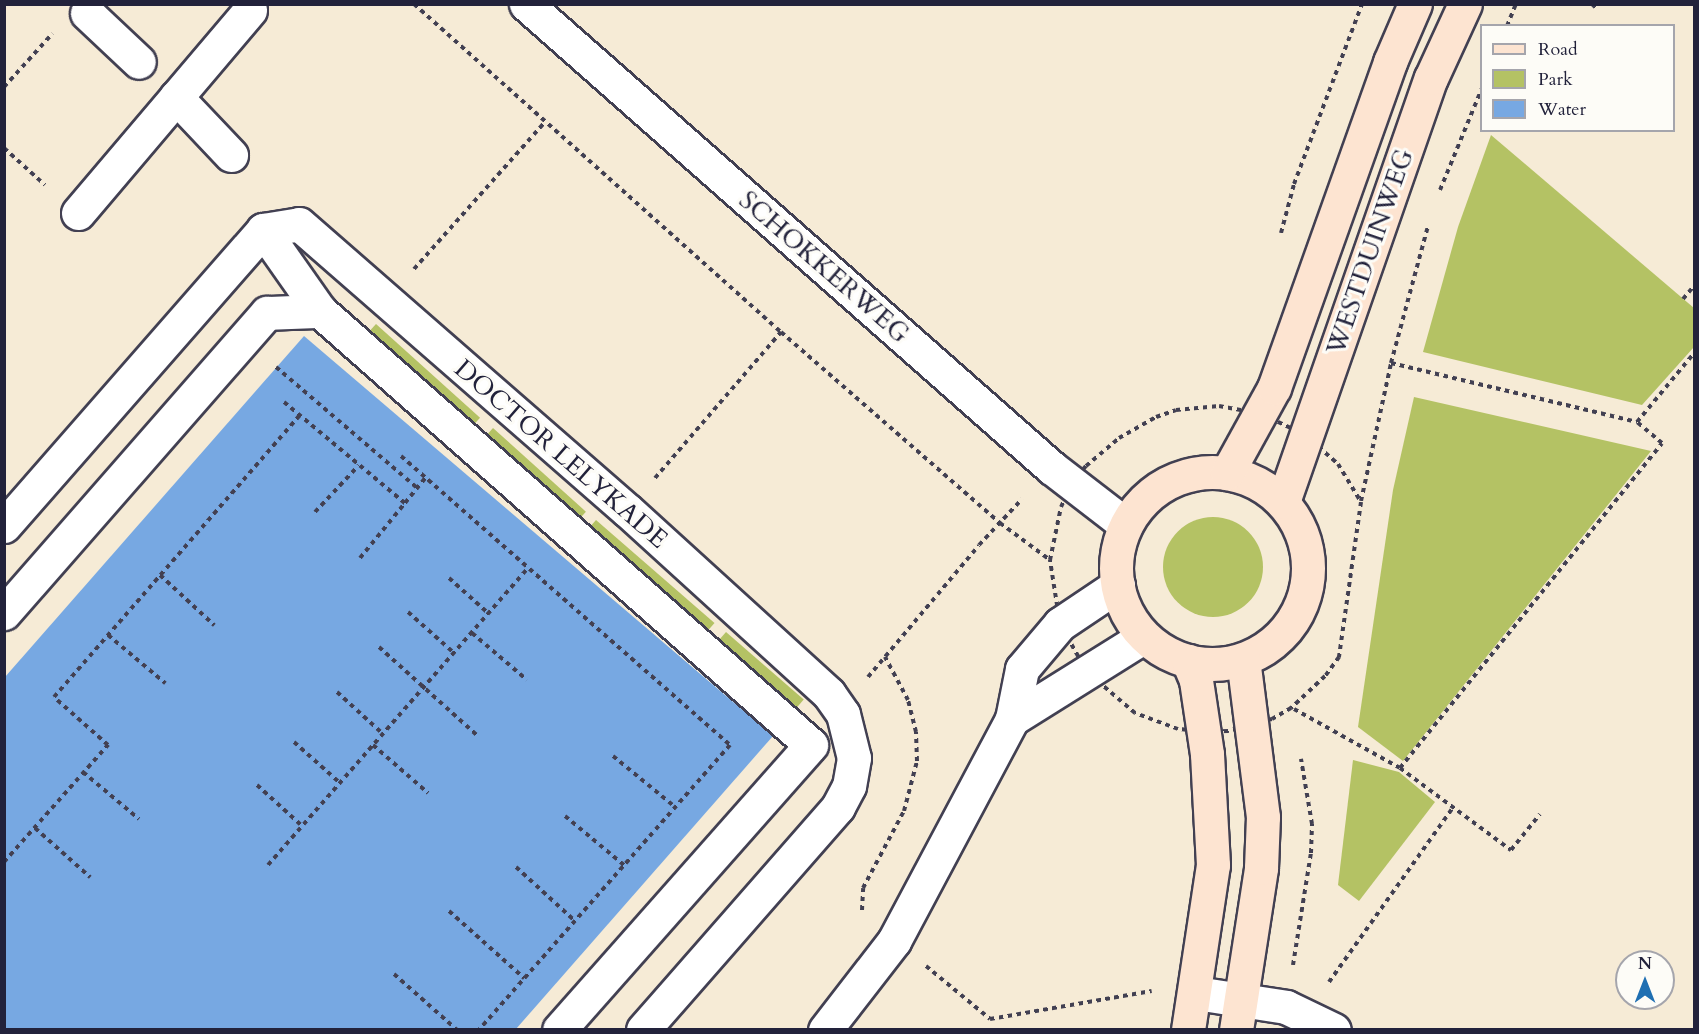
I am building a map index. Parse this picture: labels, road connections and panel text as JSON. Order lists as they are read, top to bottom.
{
  "streets": {
    "main road": ["WESTDUINWEG"],
    "street": ["SCHOKKERWEG", "DOCTOR LELYKADE"]
  },
  "crossings": [
    ["WESTDUINWEG", "SCHOKKERWEG"]
  ],
  "legend": ["Road", "Park", "Water"],
  "north": "top"
}
